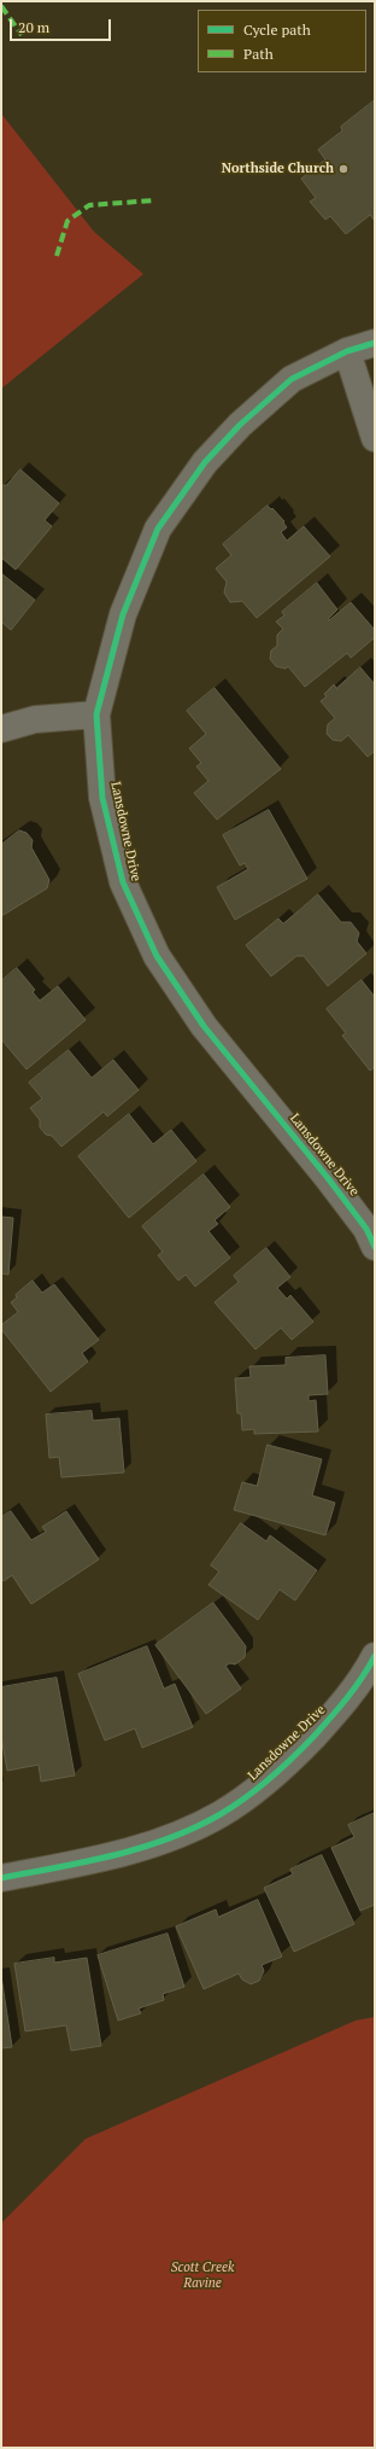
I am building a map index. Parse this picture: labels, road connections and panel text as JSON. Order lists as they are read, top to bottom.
{
  "streets": {
    "street": ["Lansdowne Drive"]
  },
  "parks": ["Scott Creek Ravine"],
  "places": ["Northside Church"],
  "legend": ["Cycle path", "Path"],
  "scale_bar": "20 m"
}
